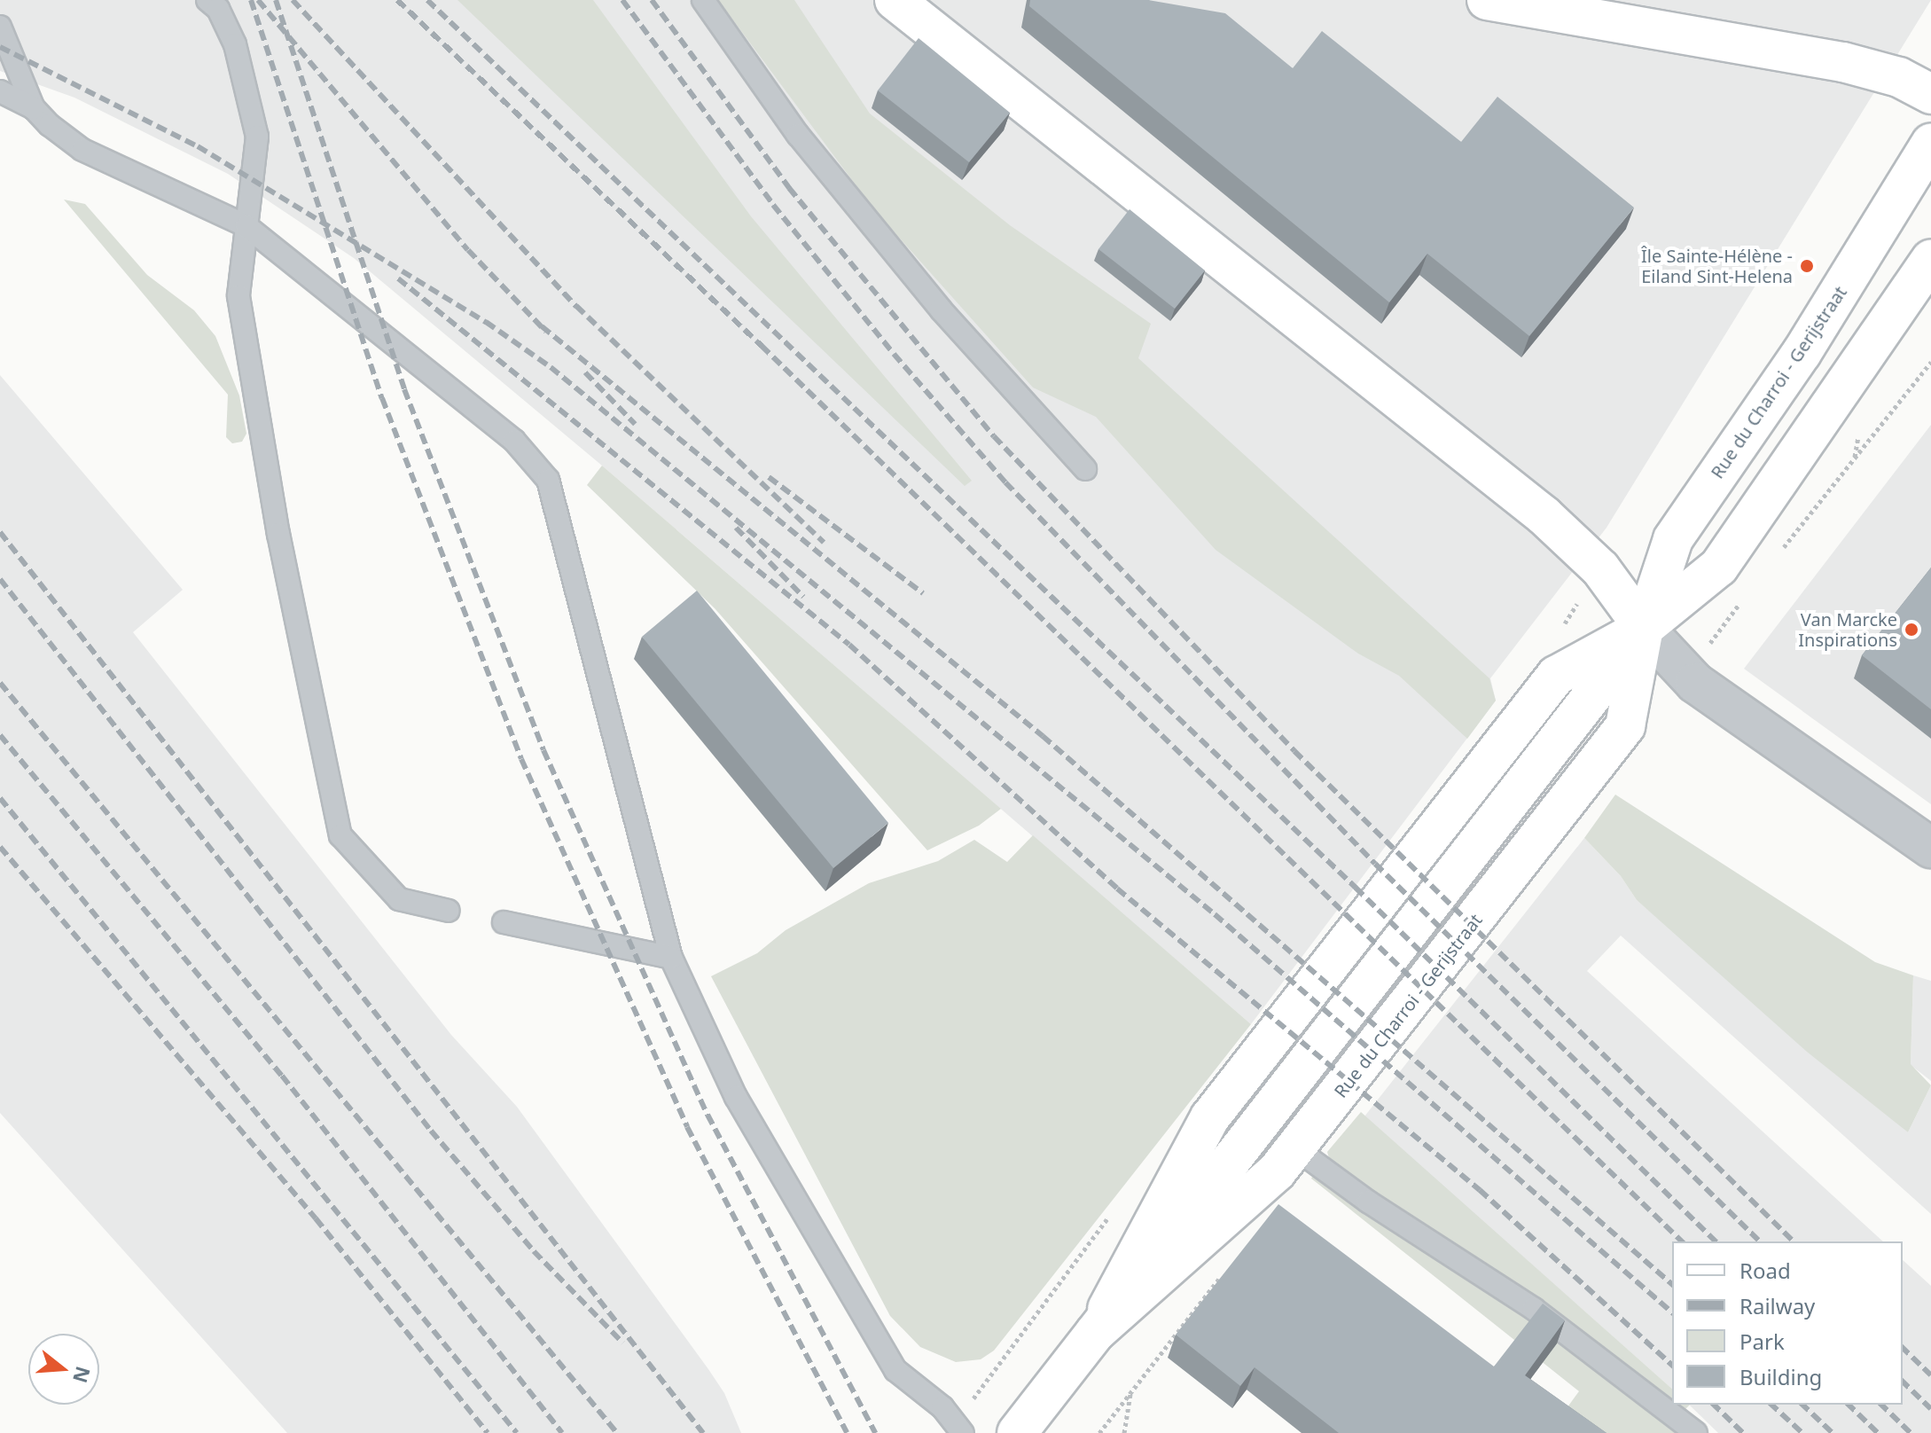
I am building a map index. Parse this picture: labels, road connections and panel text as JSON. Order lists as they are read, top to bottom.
{
  "streets": {
    "main road": ["Rue du Charroi - Gerijstraat"]
  },
  "places": ["Île Sainte-Hélène - Eiland Sint-Helena", "Van Marcke Inspirations"],
  "legend": [
    "Road",
    "Railway",
    "Park",
    "Building"
  ],
  "north": "right"
}
